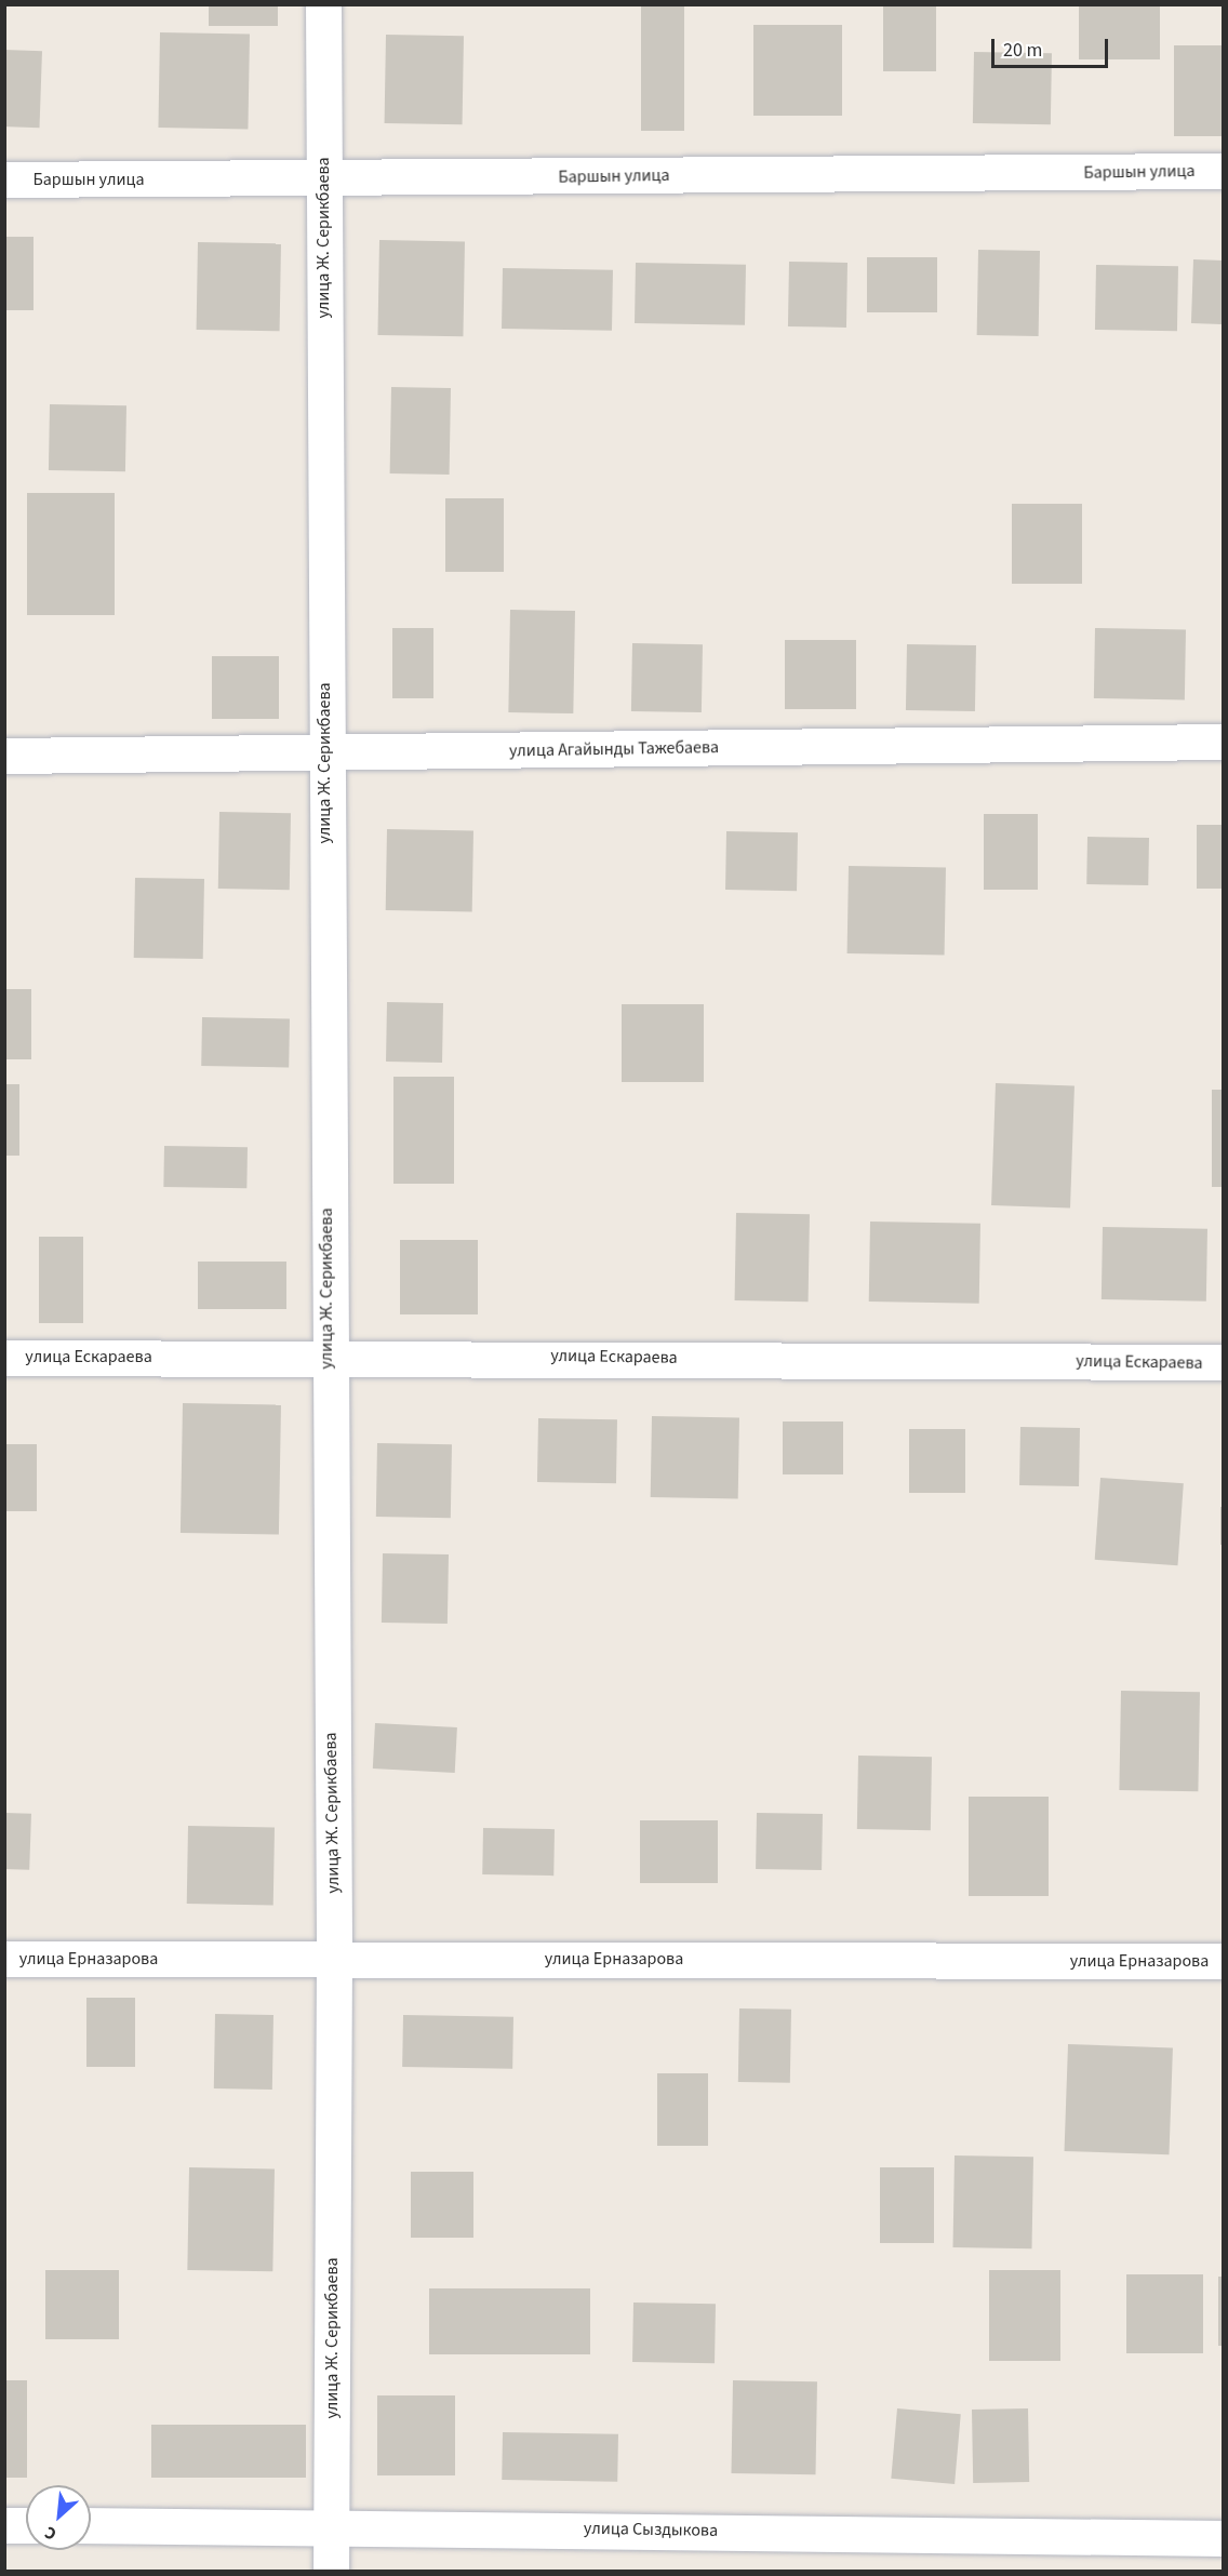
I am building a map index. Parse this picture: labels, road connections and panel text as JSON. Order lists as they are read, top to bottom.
{
  "streets": {
    "street": [
      "Баршын улица",
      "улица Ж. Серикбаева",
      "улица Агайынды Тажебаева",
      "улица Ескараева",
      "улица Ерназарова",
      "улица Сыздыкова"
    ]
  },
  "crossings": [
    ["Баршын улица", "улица Ж. Серикбаева"],
    ["улица Ж. Серикбаева", "улица Агайынды Тажебаева"],
    ["улица Ж. Серикбаева", "улица Ескараева"],
    ["улица Ж. Серикбаева", "улица Ерназарова"],
    ["улица Ж. Серикбаева", "улица Сыздыкова"]
  ],
  "scale_bar": "20 m",
  "north": "bottom left"
}
